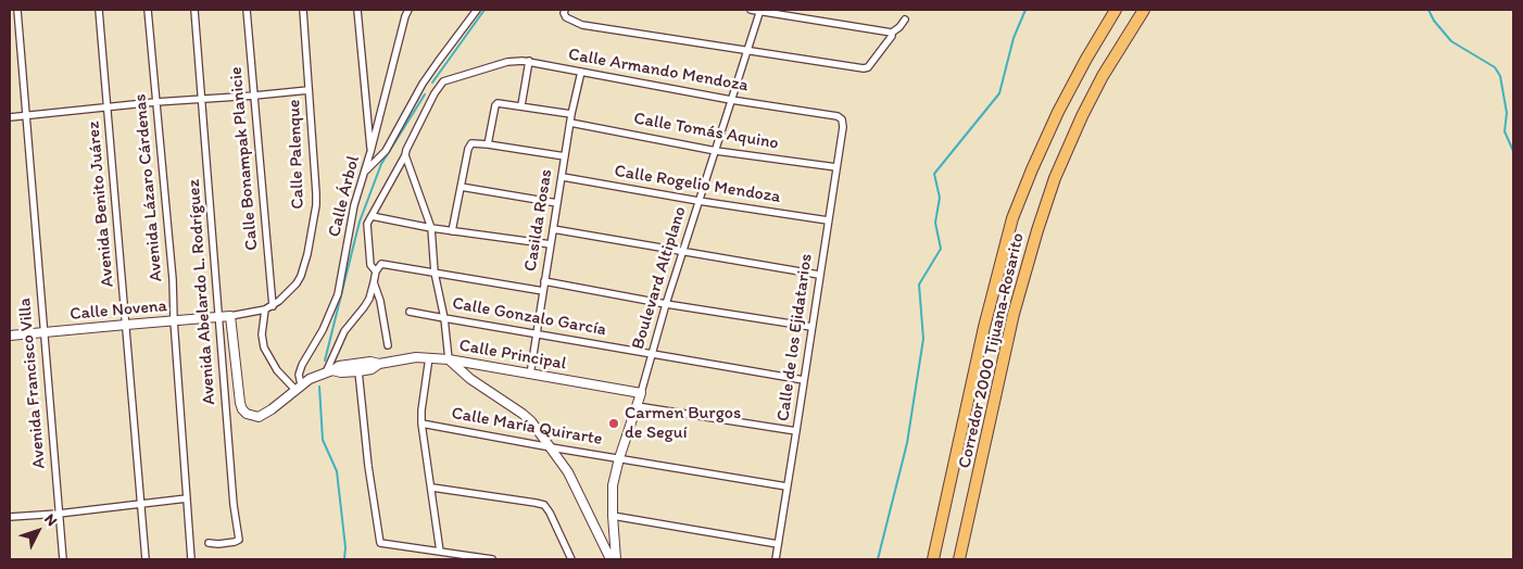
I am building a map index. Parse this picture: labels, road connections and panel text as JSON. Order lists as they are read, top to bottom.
{
  "streets": {
    "highway": ["Corredor 2000 Tijuana-Rosarito"],
    "street": [
      "Calle Armando Mendoza",
      "Calle Tomás Aquino",
      "Calle Palenque",
      "Calle Bonampak Planicie",
      "Calle Rogelio Mendoza",
      "Avenida Lázaro Cárdenas",
      "Calle Árbol",
      "Avenida Benito Juárez",
      "Casilda Rosas",
      "Boulevard Altiplano",
      "Avenida Abelardo L. Rodríguez",
      "Calle Novena",
      "Calle Gonzalo García",
      "Calle de los Ejidatarios",
      "Calle Principal",
      "Avenida Francisco Villa",
      "Calle María Quirarte"
    ]
  },
  "crossings": [
    ["Calle Armando Mendoza", "Casilda Rosas"],
    ["Calle Armando Mendoza", "Boulevard Altiplano"],
    ["Calle Armando Mendoza", "Calle de los Ejidatarios"],
    ["Calle Tomás Aquino", "Casilda Rosas"],
    ["Calle Tomás Aquino", "Boulevard Altiplano"],
    ["Calle Tomás Aquino", "Calle de los Ejidatarios"],
    ["Calle Palenque", "Calle Bonampak Planicie"],
    ["Calle Palenque", "Calle Novena"],
    ["Calle Palenque", "Calle Principal"],
    ["Calle Rogelio Mendoza", "Casilda Rosas"],
    ["Calle Rogelio Mendoza", "Boulevard Altiplano"],
    ["Calle Rogelio Mendoza", "Calle de los Ejidatarios"],
    ["Avenida Lázaro Cárdenas", "Calle Novena"],
    ["Calle Árbol", "Calle Principal"],
    ["Avenida Benito Juárez", "Calle Novena"],
    ["Casilda Rosas", "Calle Gonzalo García"],
    ["Casilda Rosas", "Calle Principal"],
    ["Boulevard Altiplano", "Calle Gonzalo García"],
    ["Boulevard Altiplano", "Calle Principal"],
    ["Boulevard Altiplano", "Calle María Quirarte"],
    ["Avenida Abelardo L. Rodríguez", "Calle Novena"],
    ["Calle Novena", "Calle Principal"],
    ["Calle Novena", "Avenida Francisco Villa"],
    ["Calle Gonzalo García", "Calle de los Ejidatarios"],
    ["Calle de los Ejidatarios", "Calle María Quirarte"]
  ],
  "places": ["Carmen Burgos de Seguí"],
  "north": "top right"
}
